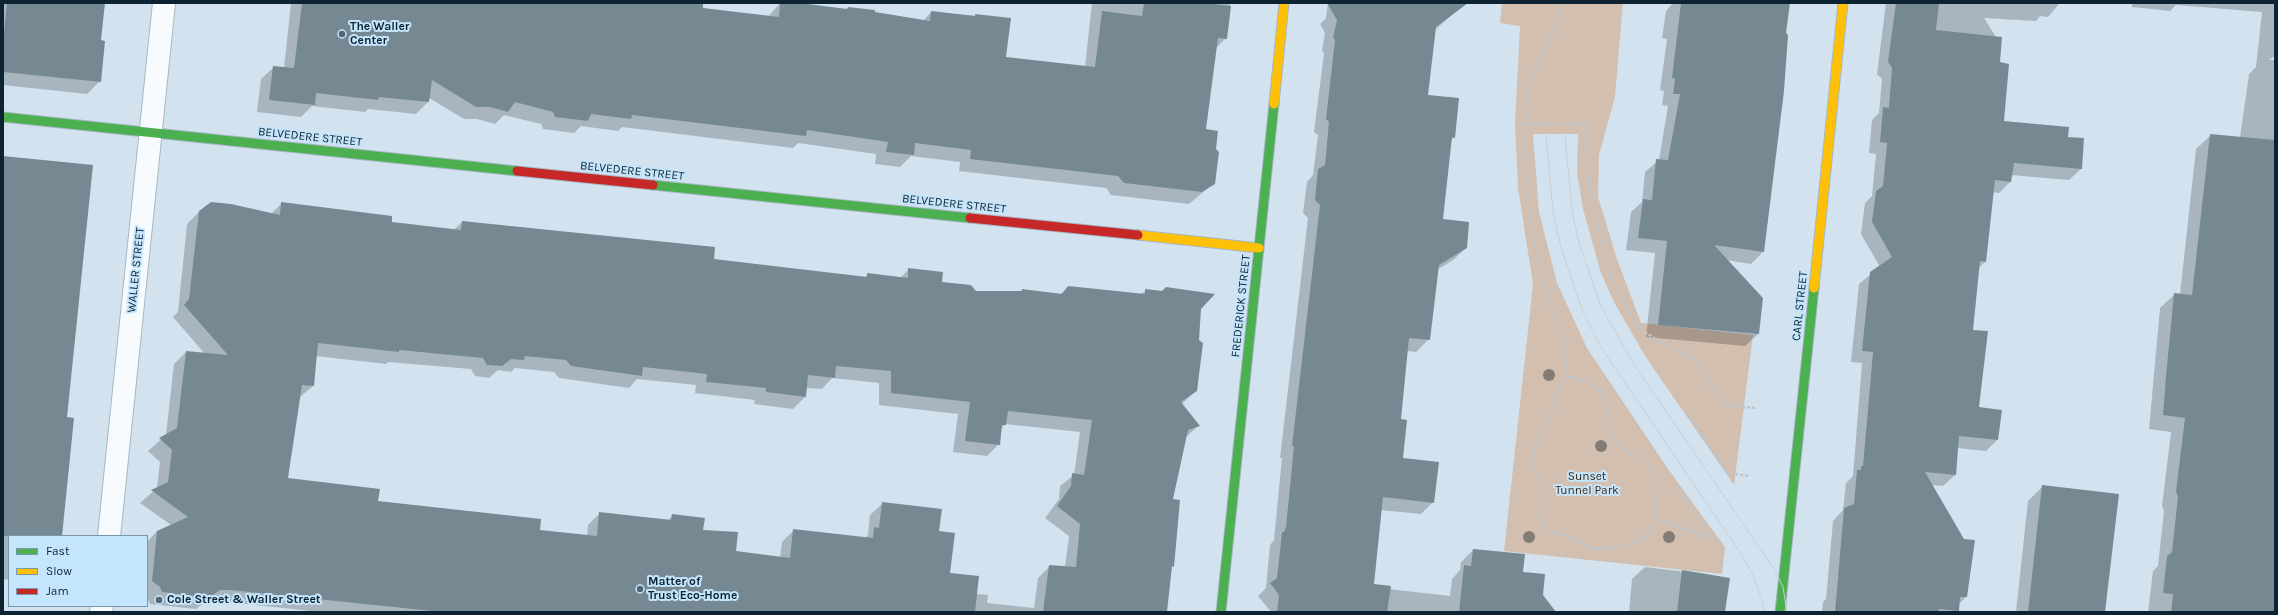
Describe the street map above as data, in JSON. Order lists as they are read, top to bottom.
{
  "streets": {
    "street": [
      "BELVEDERE STREET",
      "WALLER STREET",
      "FREDERICK STREET",
      "CARL STREET"
    ]
  },
  "crossings": [
    ["BELVEDERE STREET", "WALLER STREET"],
    ["BELVEDERE STREET", "FREDERICK STREET"]
  ],
  "parks": ["Sunset Tunnel Park"],
  "places": ["The Waller Center", "Matter of Trust Eco-Home", "Cole Street & Waller Street"],
  "legend": ["Fast", "Slow", "Jam"]
}
